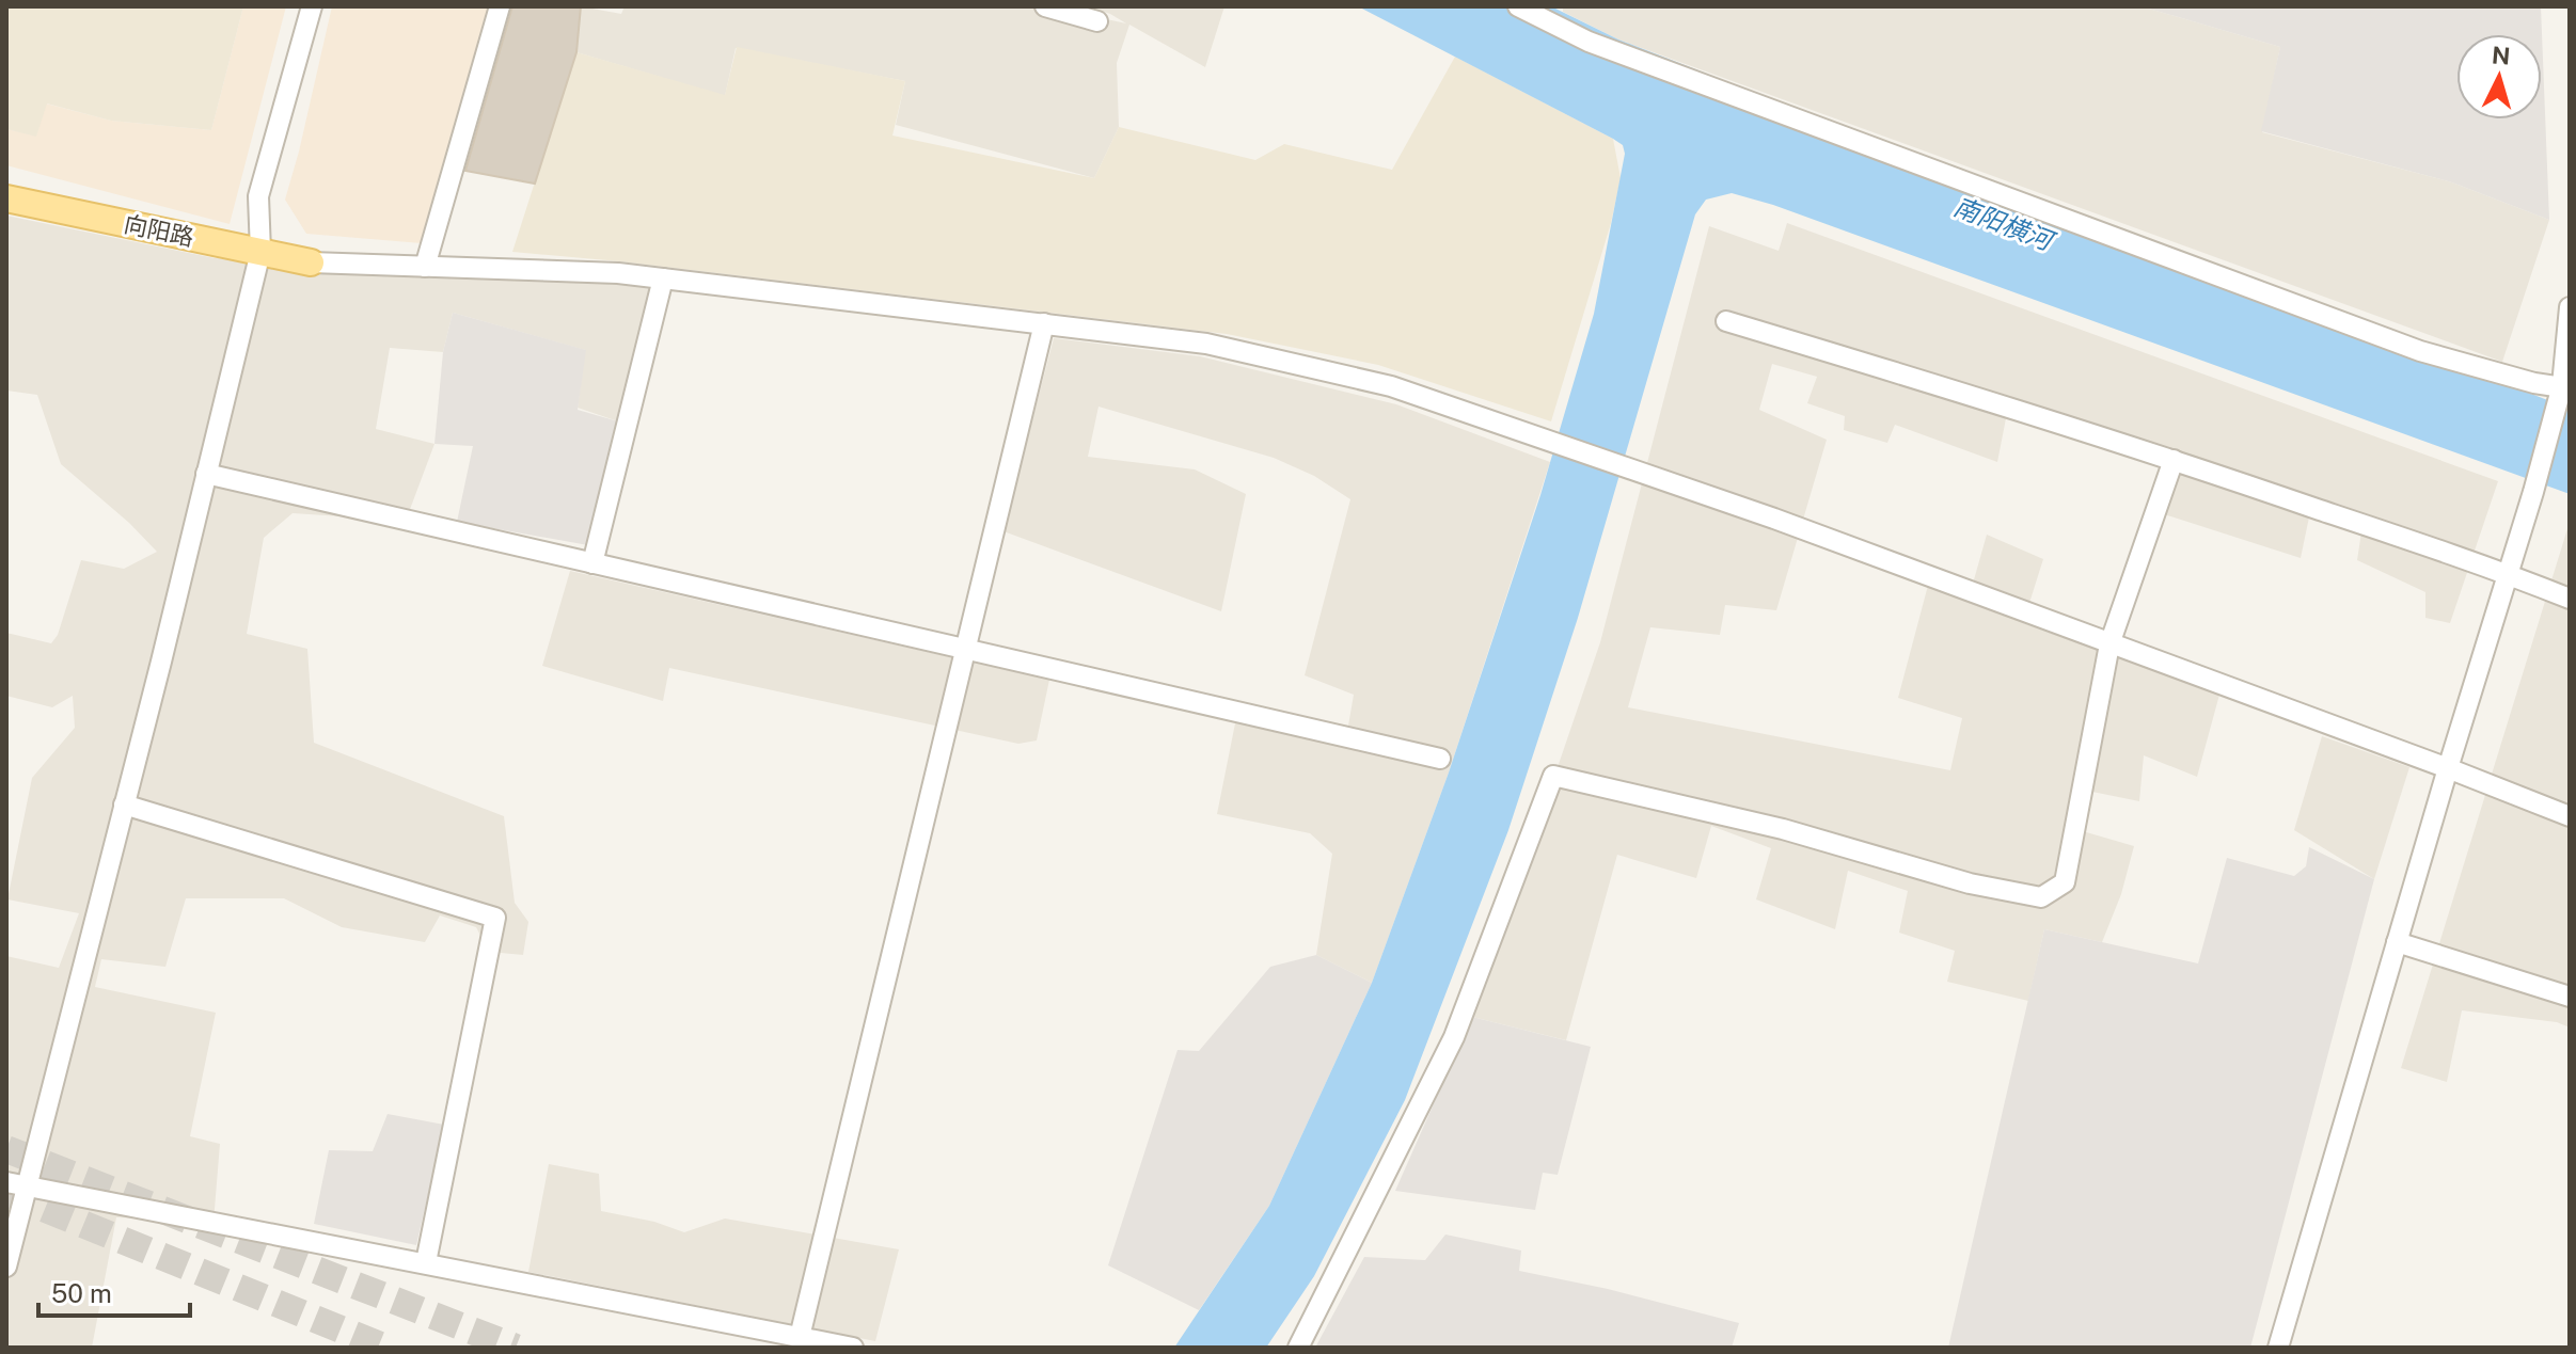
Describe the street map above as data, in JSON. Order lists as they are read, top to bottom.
{
  "streets": {
    "main road": ["向阳路"]
  },
  "water": ["南阳横河"],
  "scale_bar": "50 m",
  "north": "top"
}
